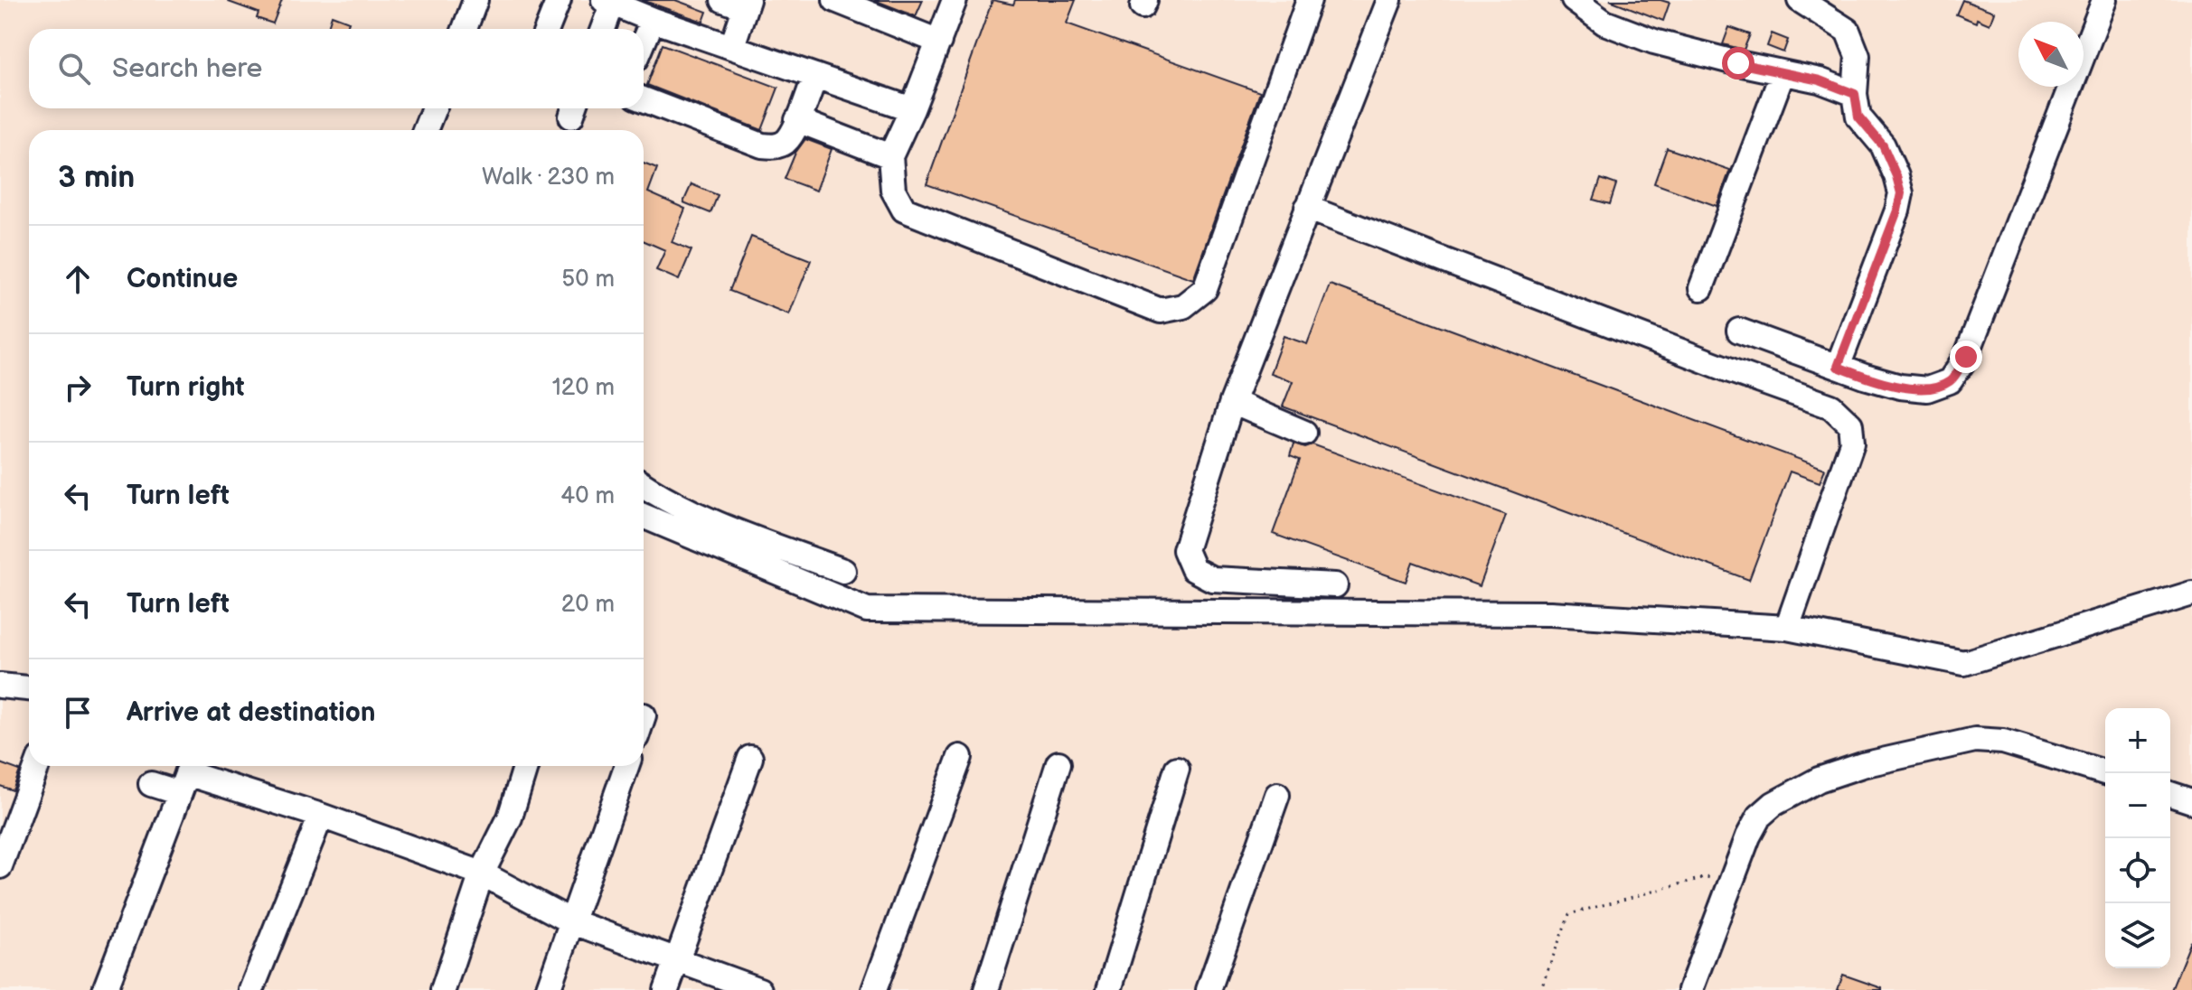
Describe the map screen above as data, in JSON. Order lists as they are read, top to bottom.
{
  "north": "top left",
  "page": {
    "search": "Search here",
    "heading": ["3 min", "Walk · 230 m"],
    "list": [
      ["Continue", "50 m"],
      ["Turn right", "120 m"],
      ["Turn left", "40 m"],
      ["Turn left", "20 m"],
      "Arrive at destination"
    ],
    "map_buttons": ["+", "−"]
  }
}
